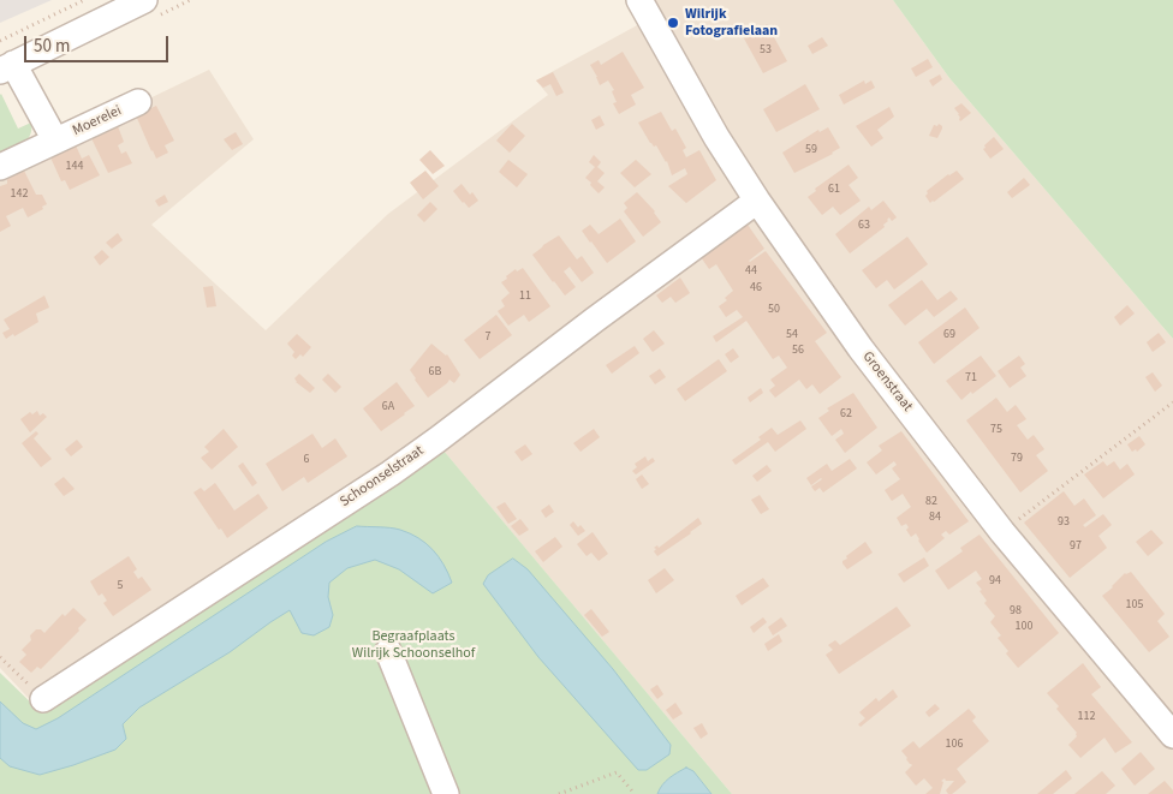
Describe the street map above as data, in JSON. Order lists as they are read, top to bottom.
{
  "streets": {
    "street": ["Moerelei", "Groenstraat", "Schoonselstraat"]
  },
  "crossings": [
    ["Groenstraat", "Schoonselstraat"]
  ],
  "parks": ["Begraafplaats Wilrijk Schoonselhof"],
  "places": ["Wilrijk Fotografielaan"],
  "house_numbers": [
    "53",
    "59",
    "144",
    "61",
    "142",
    "63",
    "44",
    "46",
    "11",
    "50",
    "54",
    "69",
    "7",
    "56",
    "6B",
    "71",
    "6A",
    "62",
    "75",
    "79",
    "6",
    "82",
    "84",
    "93",
    "97",
    "94",
    "5",
    "105",
    "98",
    "100",
    "112",
    "106"
  ],
  "scale_bar": "50 m"
}
